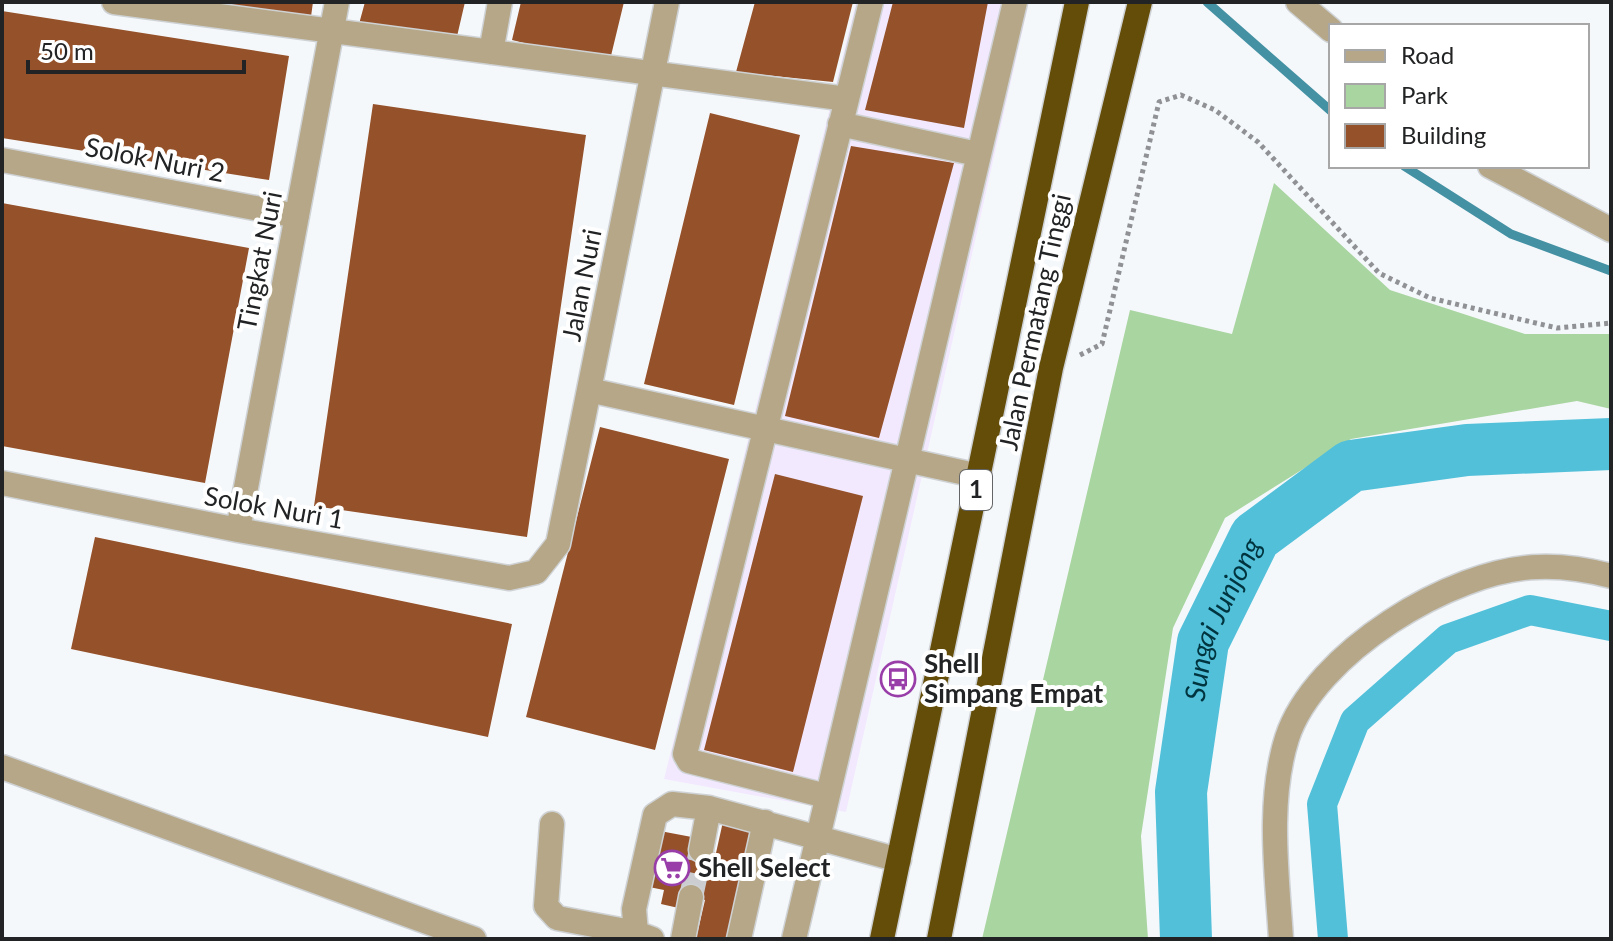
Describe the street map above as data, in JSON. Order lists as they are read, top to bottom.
{
  "streets": {
    "highway": ["Jalan Permatang Tinggi", "1"],
    "street": [
      "Solok Nuri 2",
      "Tingkat Nuri",
      "Jalan Nuri",
      "Solok Nuri 1"
    ]
  },
  "crossings": [
    ["Solok Nuri 2", "Tingkat Nuri"],
    ["Tingkat Nuri", "Solok Nuri 1"],
    ["Jalan Nuri", "Solok Nuri 1"]
  ],
  "water": ["Sungai Junjong"],
  "places": {
    "bus stop": ["Shell Simpang Empat"],
    "supermarket": ["Shell Select"]
  },
  "legend": ["Road", "Park", "Building"],
  "scale_bar": "50 m"
}
